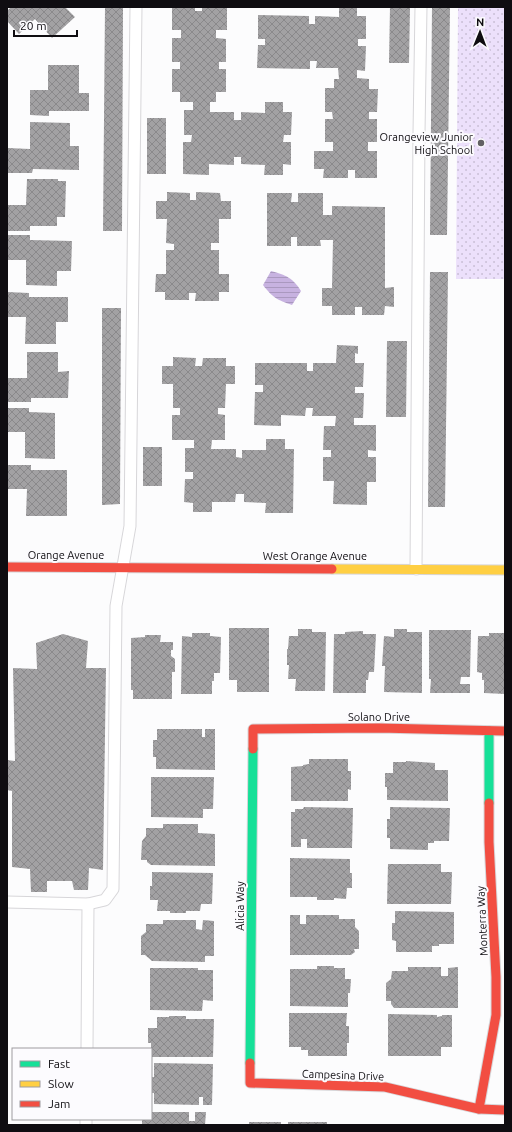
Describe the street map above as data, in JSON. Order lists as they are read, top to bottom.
{
  "streets": {
    "street": [
      "Orange Avenue",
      "West Orange Avenue",
      "Solano Drive",
      "Alicia Way",
      "Monterra Way",
      "Campesina Drive"
    ]
  },
  "crossings": [
    ["Orange Avenue", "West Orange Avenue"],
    ["Solano Drive", "Alicia Way"],
    ["Solano Drive", "Monterra Way"],
    ["Alicia Way", "Campesina Drive"],
    ["Monterra Way", "Campesina Drive"]
  ],
  "places": ["Orangeview Junior High School"],
  "legend": ["Fast", "Slow", "Jam"],
  "scale_bar": "20 m",
  "north": "top"
}
